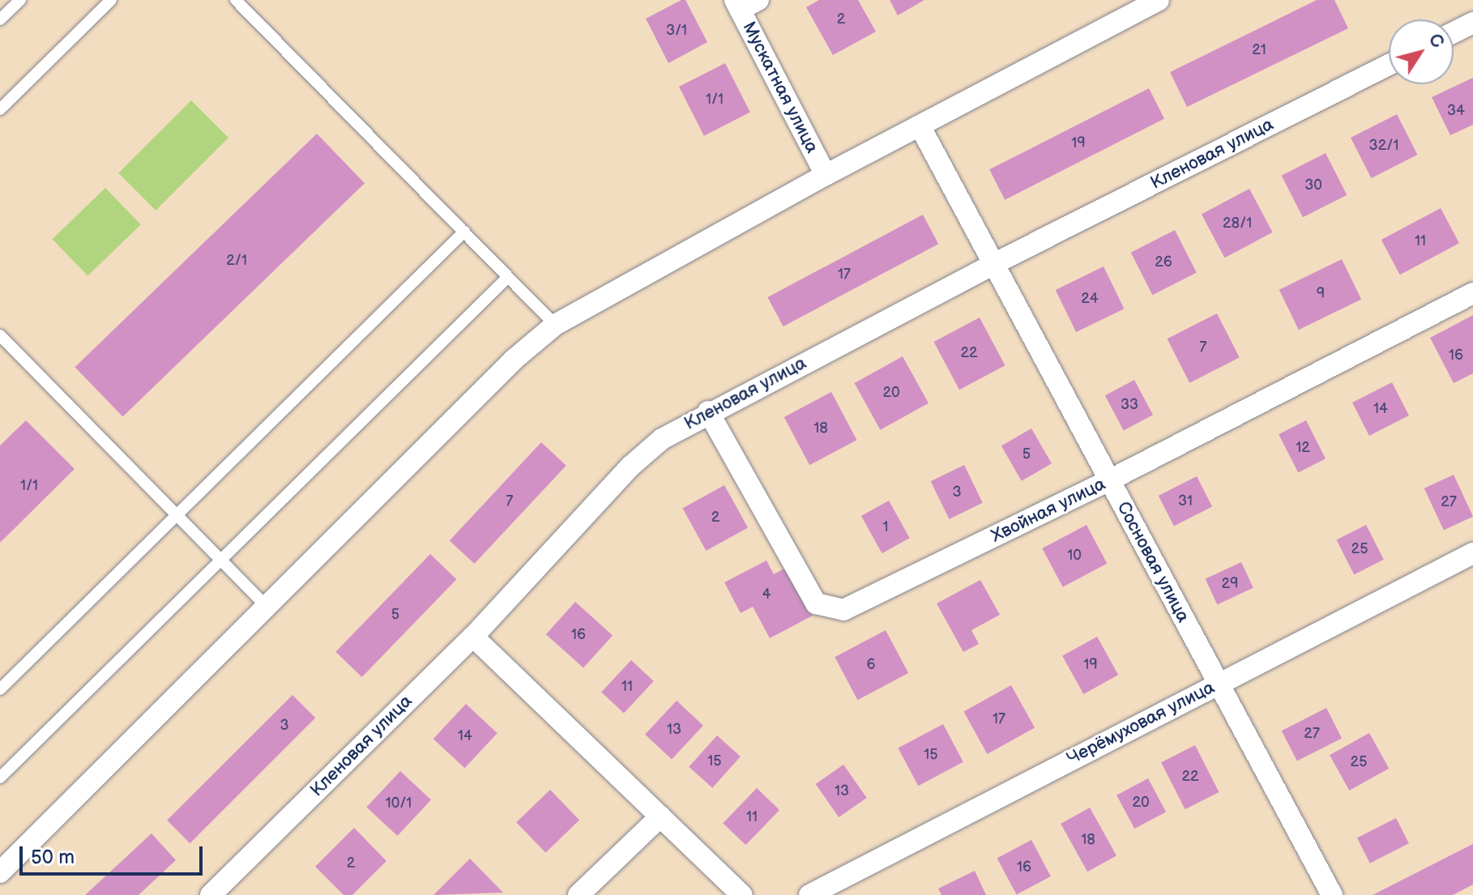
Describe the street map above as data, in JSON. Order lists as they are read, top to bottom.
{
  "streets": {
    "street": [
      "Мускатная улица",
      "Кленовая улица",
      "Хвойная улица",
      "Сосновая улица",
      "Черёмуховая улица"
    ]
  },
  "crossings": [
    ["Кленовая улица", "Хвойная улица"],
    ["Кленовая улица", "Сосновая улица"],
    ["Хвойная улица", "Сосновая улица"],
    ["Сосновая улица", "Черёмуховая улица"]
  ],
  "house_numbers": [
    "2",
    "3/1",
    "21",
    "1/1",
    "34",
    "19",
    "32/1",
    "30",
    "28/1",
    "11",
    "2/1",
    "26",
    "17",
    "9",
    "24",
    "7",
    "22",
    "16",
    "20",
    "33",
    "14",
    "18",
    "12",
    "5",
    "1/1",
    "3",
    "7",
    "31",
    "27",
    "2",
    "1",
    "25",
    "10",
    "29",
    "4",
    "5",
    "16",
    "6",
    "19",
    "11",
    "17",
    "3",
    "13",
    "27",
    "14",
    "15",
    "15",
    "25",
    "22",
    "13",
    "20",
    "10/1",
    "11",
    "18",
    "2",
    "16"
  ],
  "scale_bar": "50 m",
  "north": "top right"
}
